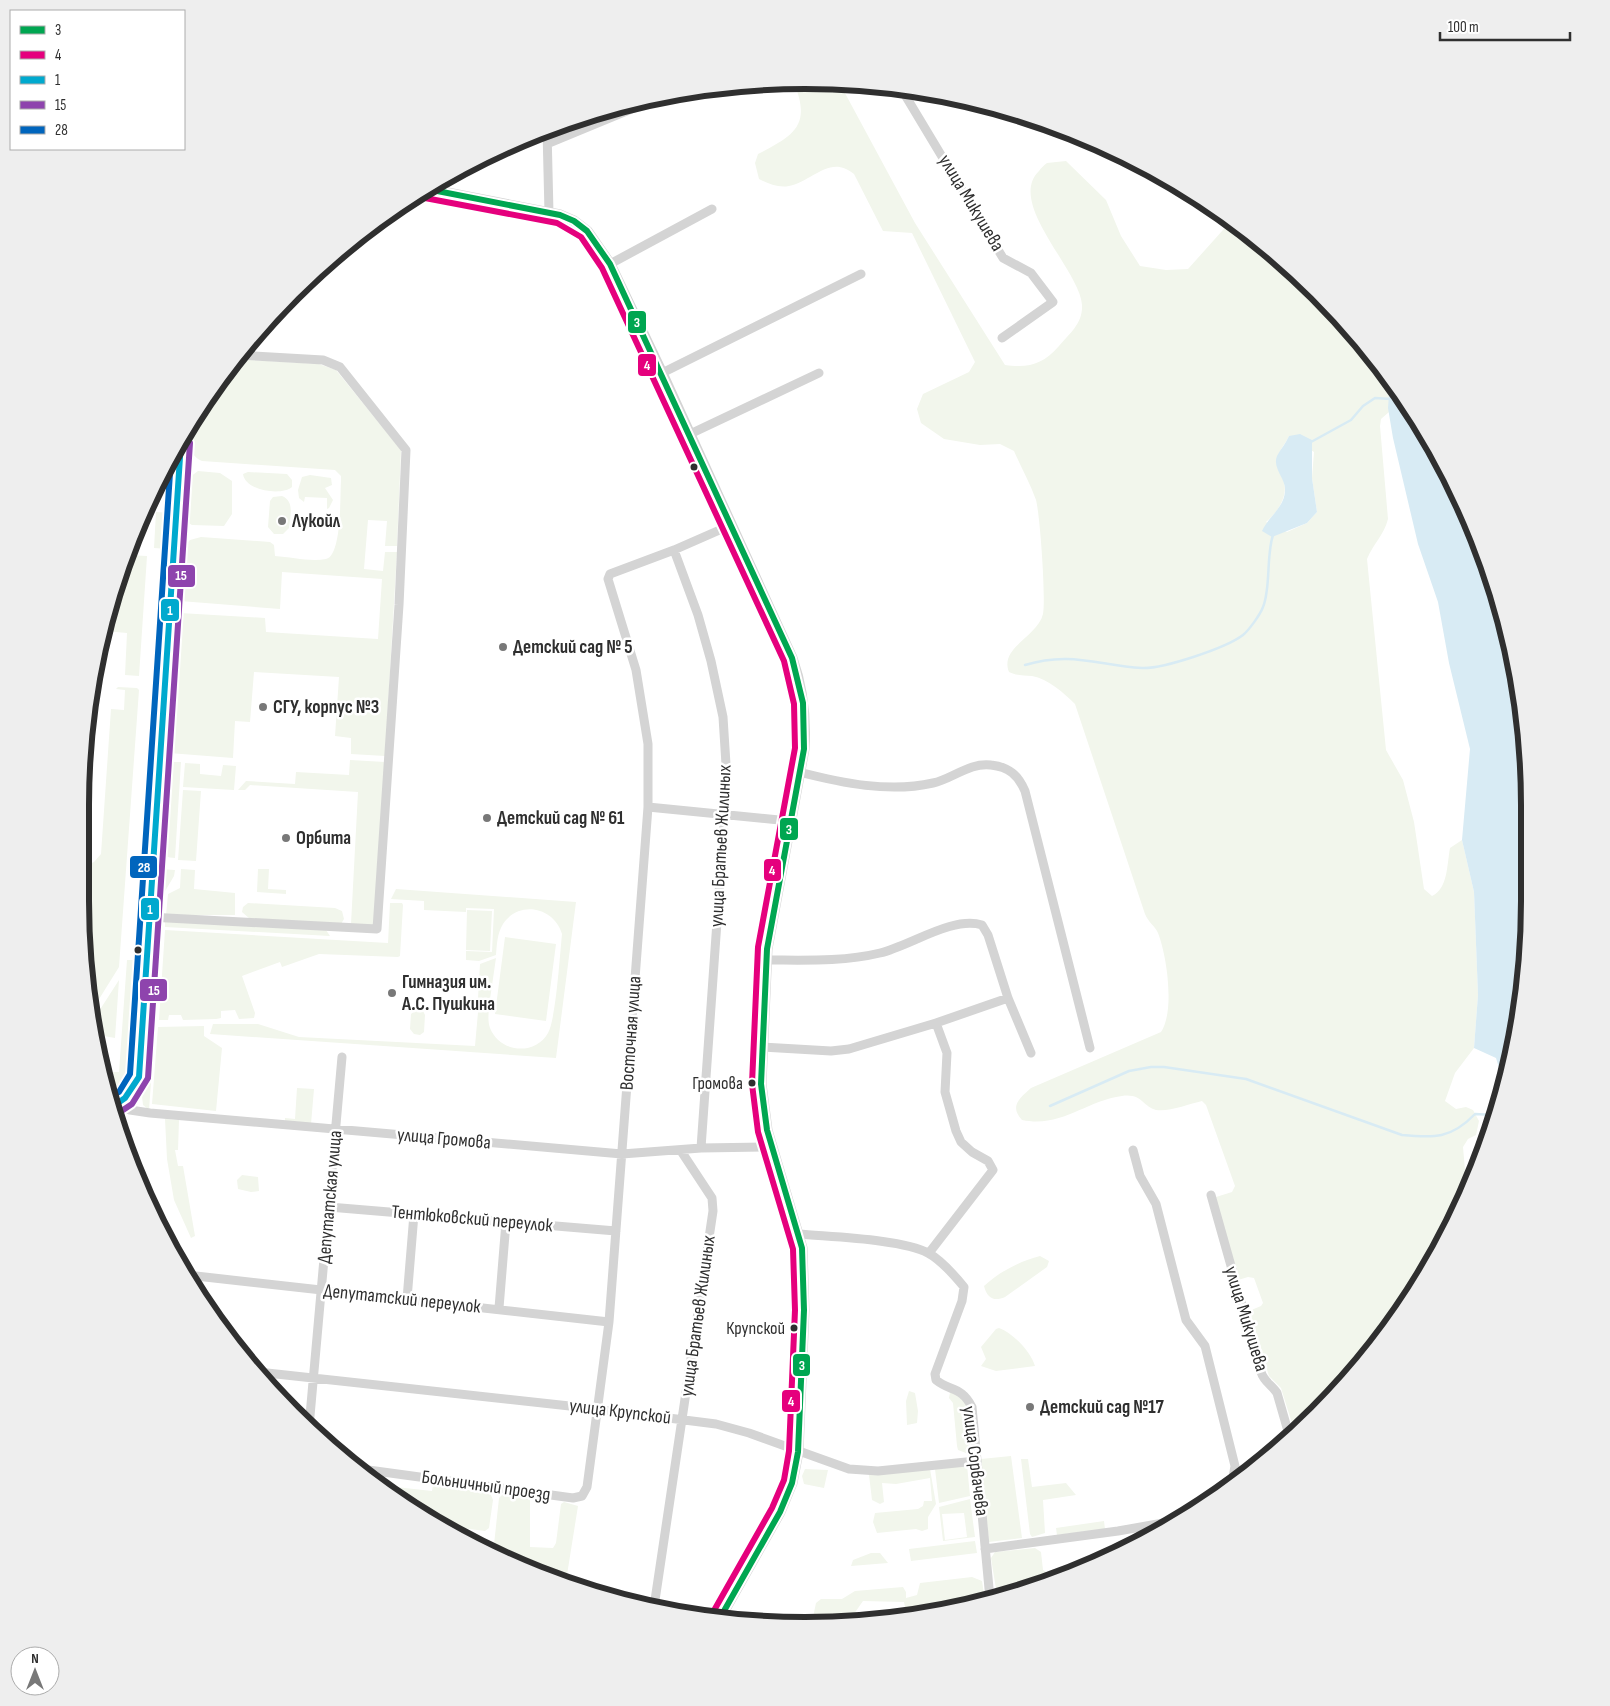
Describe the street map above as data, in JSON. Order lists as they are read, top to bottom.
{
  "streets": {
    "street": [
      "улица Микушева",
      "улица Братьев Жилиных",
      "Восточная улица",
      "улица Громова",
      "Депутатская улица",
      "Тентюковский переулок",
      "Депутатский переулок",
      "улица Крупской",
      "улица Сорвачева",
      "Больничный проезд"
    ]
  },
  "crossings": [
    ["улица Братьев Жилиных", "Восточная улица"],
    ["улица Братьев Жилиных", "улица Громова"],
    ["улица Братьев Жилиных", "улица Крупской"],
    ["Восточная улица", "улица Громова"],
    ["Восточная улица", "Тентюковский переулок"],
    ["Восточная улица", "Депутатский переулок"],
    ["Восточная улица", "улица Крупской"],
    ["Восточная улица", "Больничный проезд"],
    ["улица Громова", "Депутатская улица"],
    ["Депутатская улица", "Тентюковский переулок"],
    ["Депутатская улица", "Депутатский переулок"],
    ["Депутатская улица", "улица Крупской"],
    ["улица Крупской", "улица Сорвачева"]
  ],
  "places": [
    "Лукойл",
    "Детский сад № 5",
    "СГУ, корпус №3",
    "Детский сад № 61",
    "Орбита",
    "Гимназия им. А.С. Пушкина",
    "Громова",
    "Крупской",
    "Детский сад №17"
  ],
  "lines": [
    "transit line 3",
    "transit line 4",
    "transit line 15",
    "transit line 1",
    "transit line 28"
  ],
  "legend": [
    "3",
    "4",
    "1",
    "15",
    "28"
  ],
  "scale_bar": "100 m",
  "north": "top"
}
